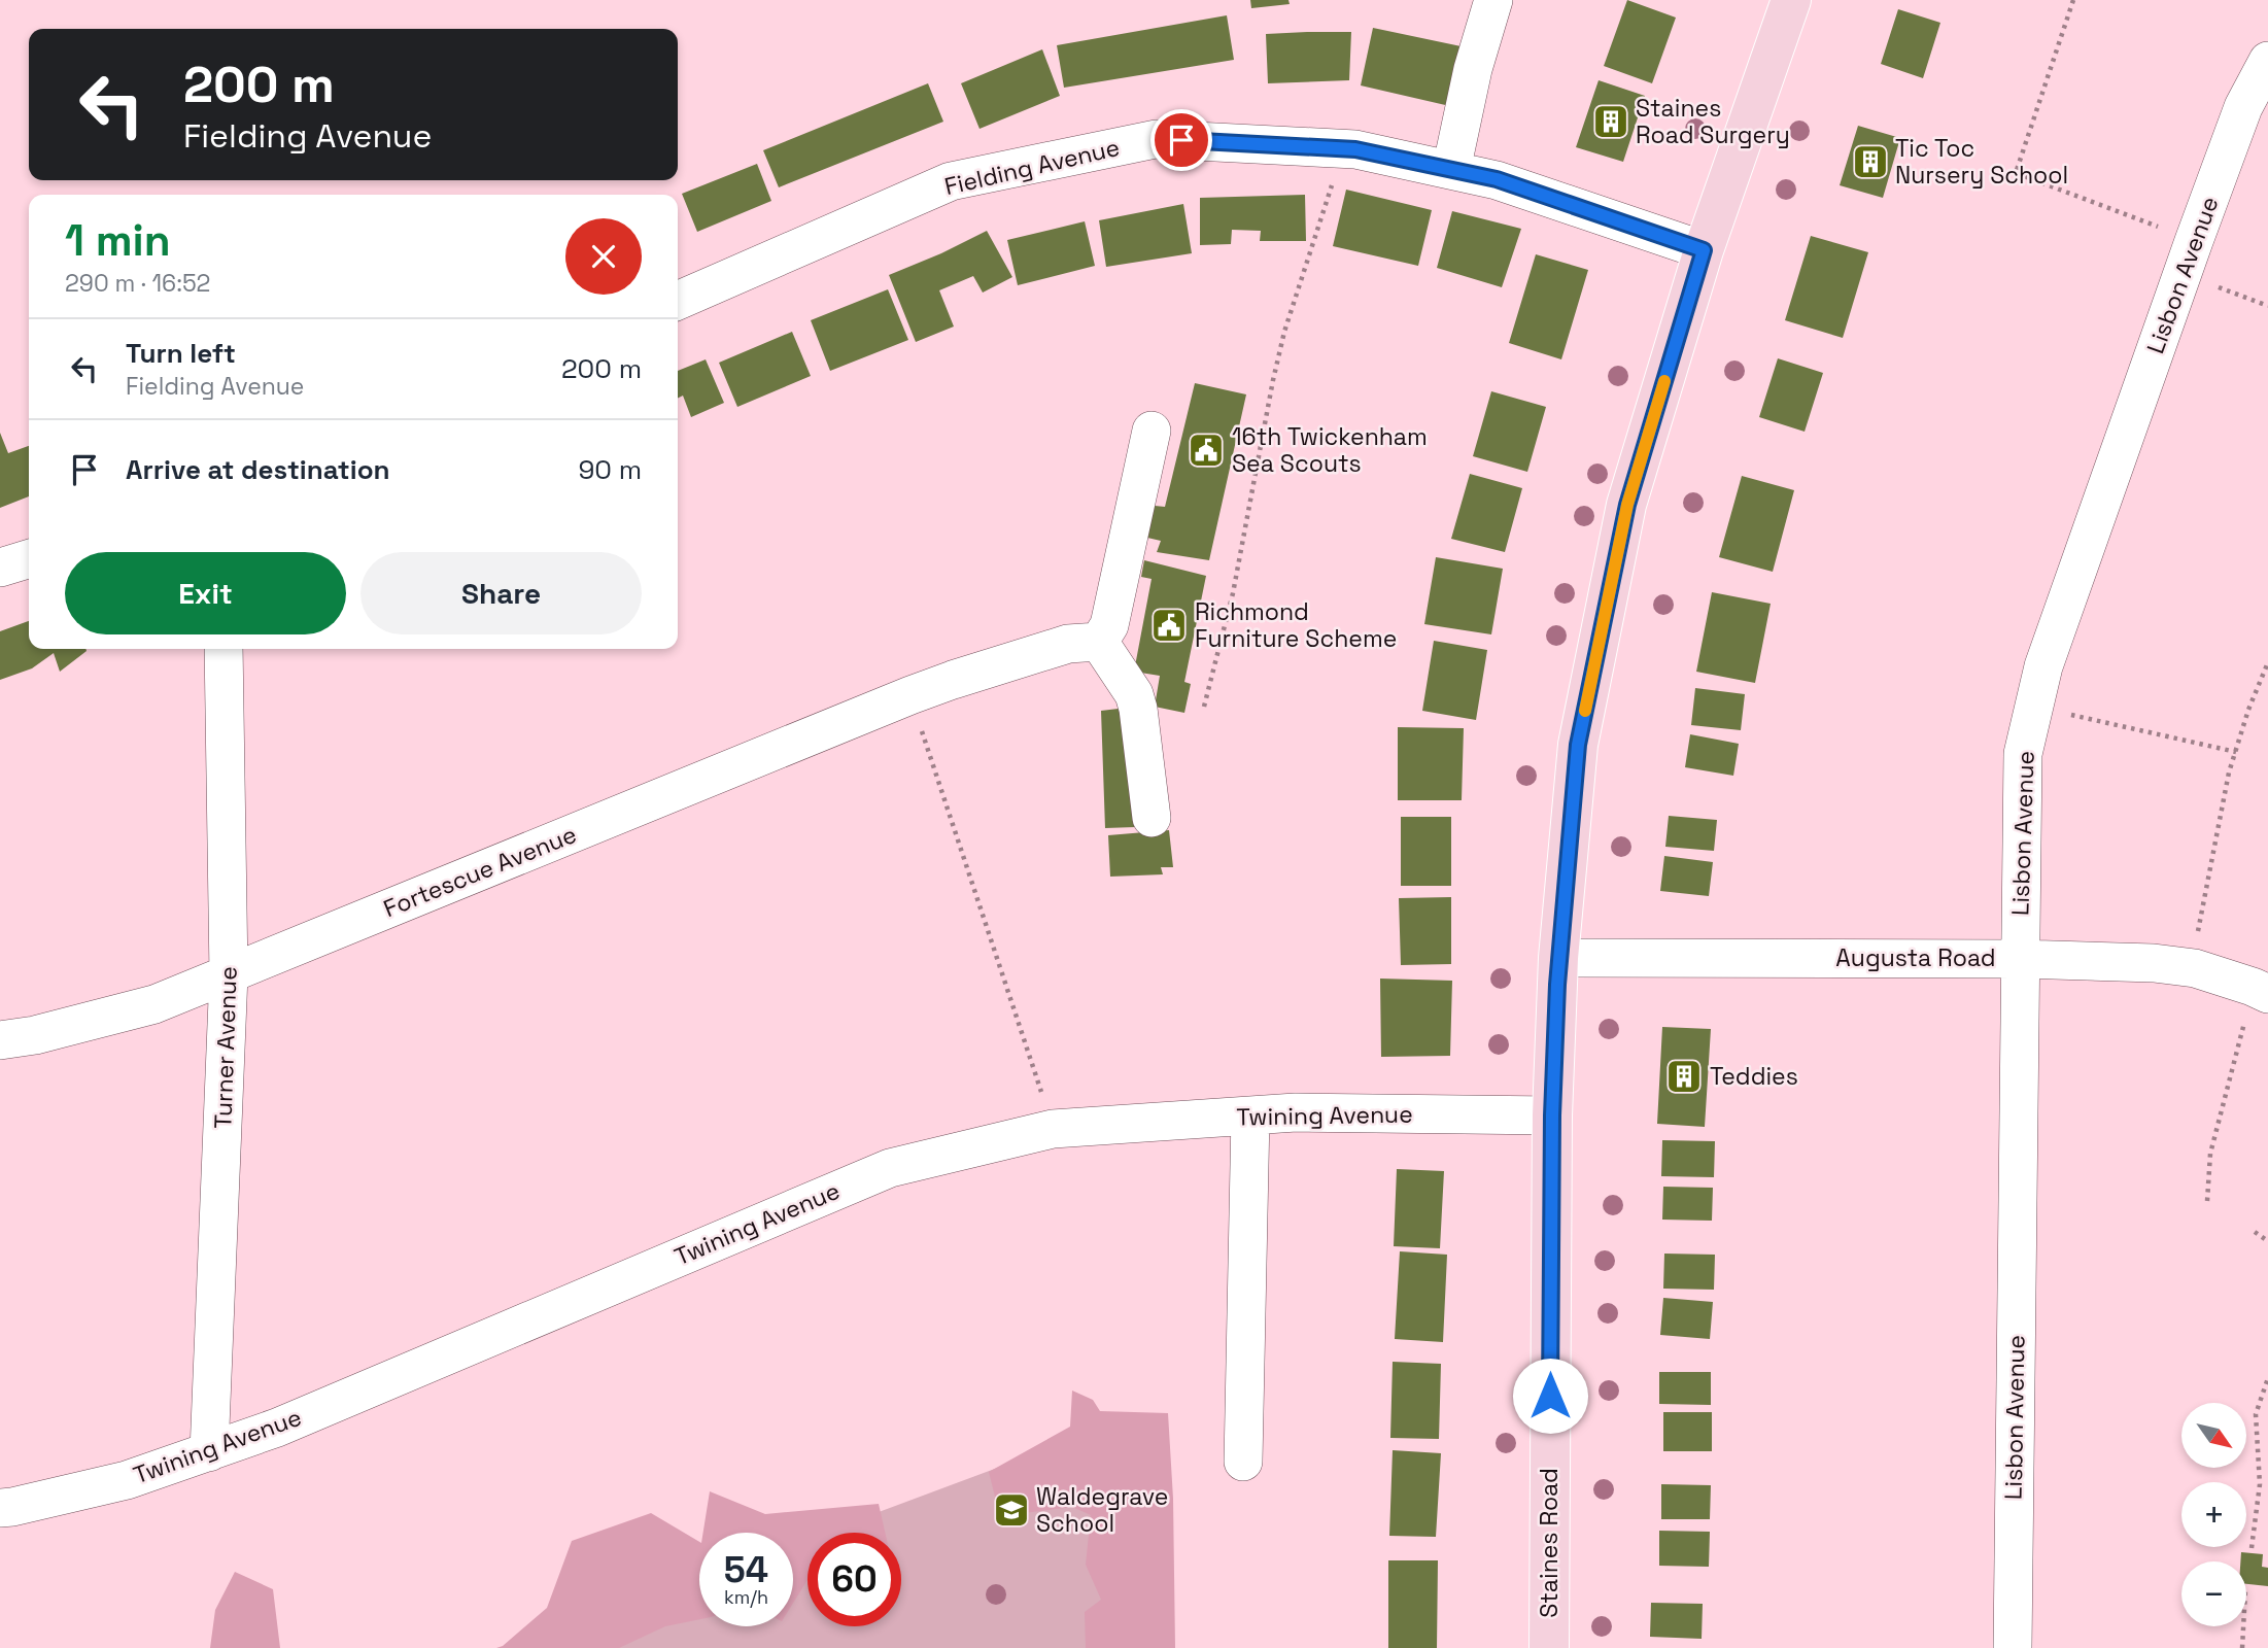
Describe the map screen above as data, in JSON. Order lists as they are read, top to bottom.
{
  "streets": {
    "main road": ["Staines Road"],
    "street": [
      "Fielding Avenue",
      "Lisbon Avenue",
      "Fortescue Avenue",
      "Augusta Road",
      "Turner Avenue",
      "Twining Avenue"
    ]
  },
  "crossings": [
    ["Fielding Avenue", "Staines Road"],
    ["Lisbon Avenue", "Augusta Road"],
    ["Fortescue Avenue", "Turner Avenue"],
    ["Augusta Road", "Staines Road"],
    ["Turner Avenue", "Twining Avenue"],
    ["Twining Avenue", "Staines Road"]
  ],
  "places": {
    "building": ["Staines Road Surgery", "Tic Toc Nursery School", "Teddies"],
    "public building": ["16th Twickenham Sea Scouts", "Richmond Furniture Scheme"],
    "school or university": ["Waldegrave School"]
  },
  "north": "bottom right",
  "page": {
    "turn": ["200 m", "Fielding Avenue"],
    "heading": ["1 min", "290 m · 16:52"],
    "list": [
      {
        "name": "Turn left",
        "note": "Fielding Avenue",
        "value": "200 m"
      },
      {
        "name": "Arrive at destination",
        "value": "90 m"
      }
    ],
    "buttons": ["Exit", "Share"],
    "map_buttons": ["+", "−"],
    "speed": "54 km/h",
    "limit": "60"
  }
}
